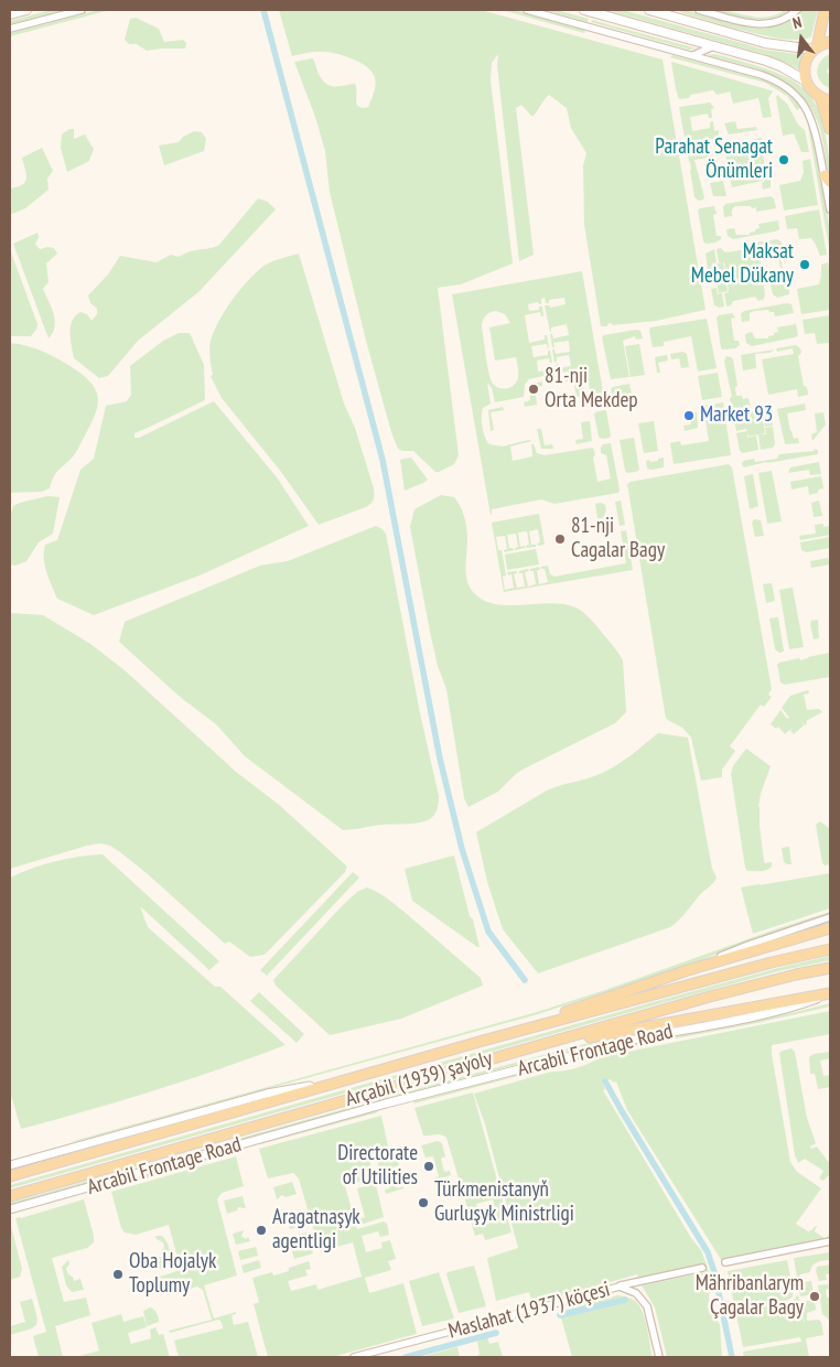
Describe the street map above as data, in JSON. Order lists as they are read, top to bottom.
{
  "streets": {
    "main road": ["Arçabil (1939) şaýoly"],
    "street": ["Arcabil Frontage Road", "Maslahat (1937) köçesi"]
  },
  "crossings": [
    ["Arcabil Frontage Road", "Arçabil (1939) şaýoly"]
  ],
  "places": [
    "Parahat Senagat Önümleri",
    "Maksat Mebel Dükany",
    "81-nji Orta Mekdep",
    "Market 93",
    "81-nji Cagalar Bagy",
    "Directorate of Utilities",
    "Türkmenistanyň Gurluşyk Ministrligi",
    "Aragatnaşyk agentligi",
    "Oba Hojalyk Toplumy",
    "Mähribanlarym Çagalar Bagy"
  ],
  "north": "top"
}
